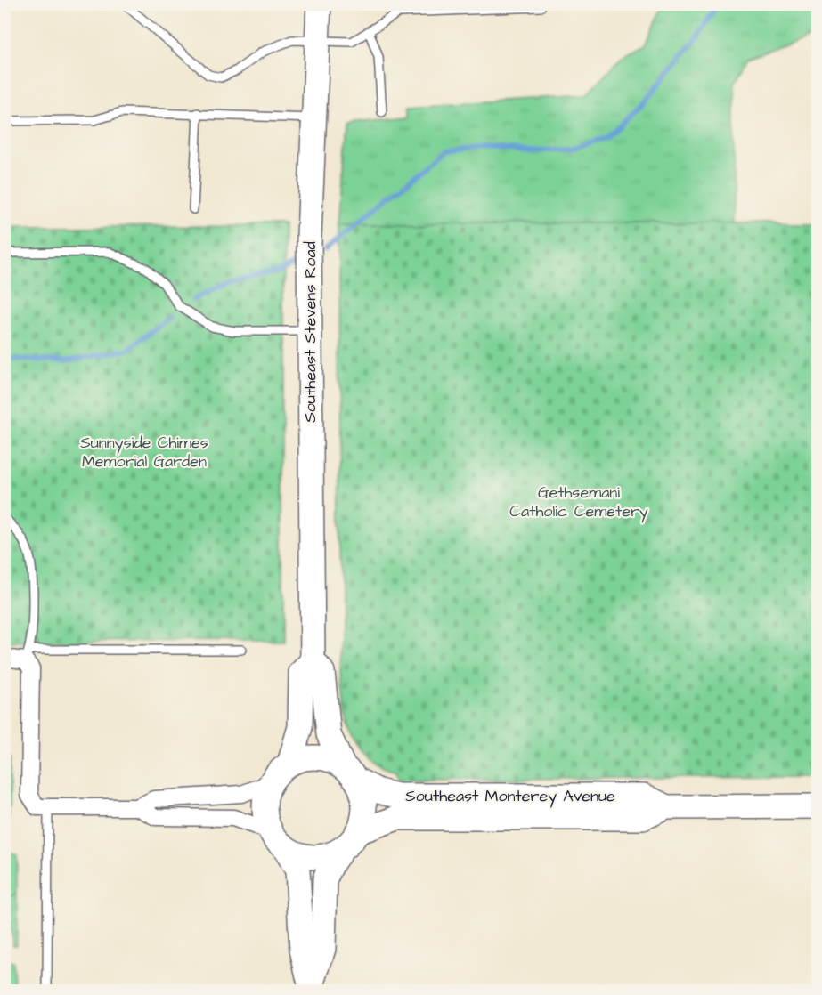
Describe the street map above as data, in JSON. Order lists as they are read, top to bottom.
{
  "streets": {
    "street": ["Southeast Stevens Road", "Southeast Monterey Avenue"]
  },
  "crossings": [
    ["Southeast Stevens Road", "Southeast Monterey Avenue"]
  ],
  "parks": ["Sunnyside Chimes Memorial Garden", "Gethsemani Catholic Cemetery"]
}
